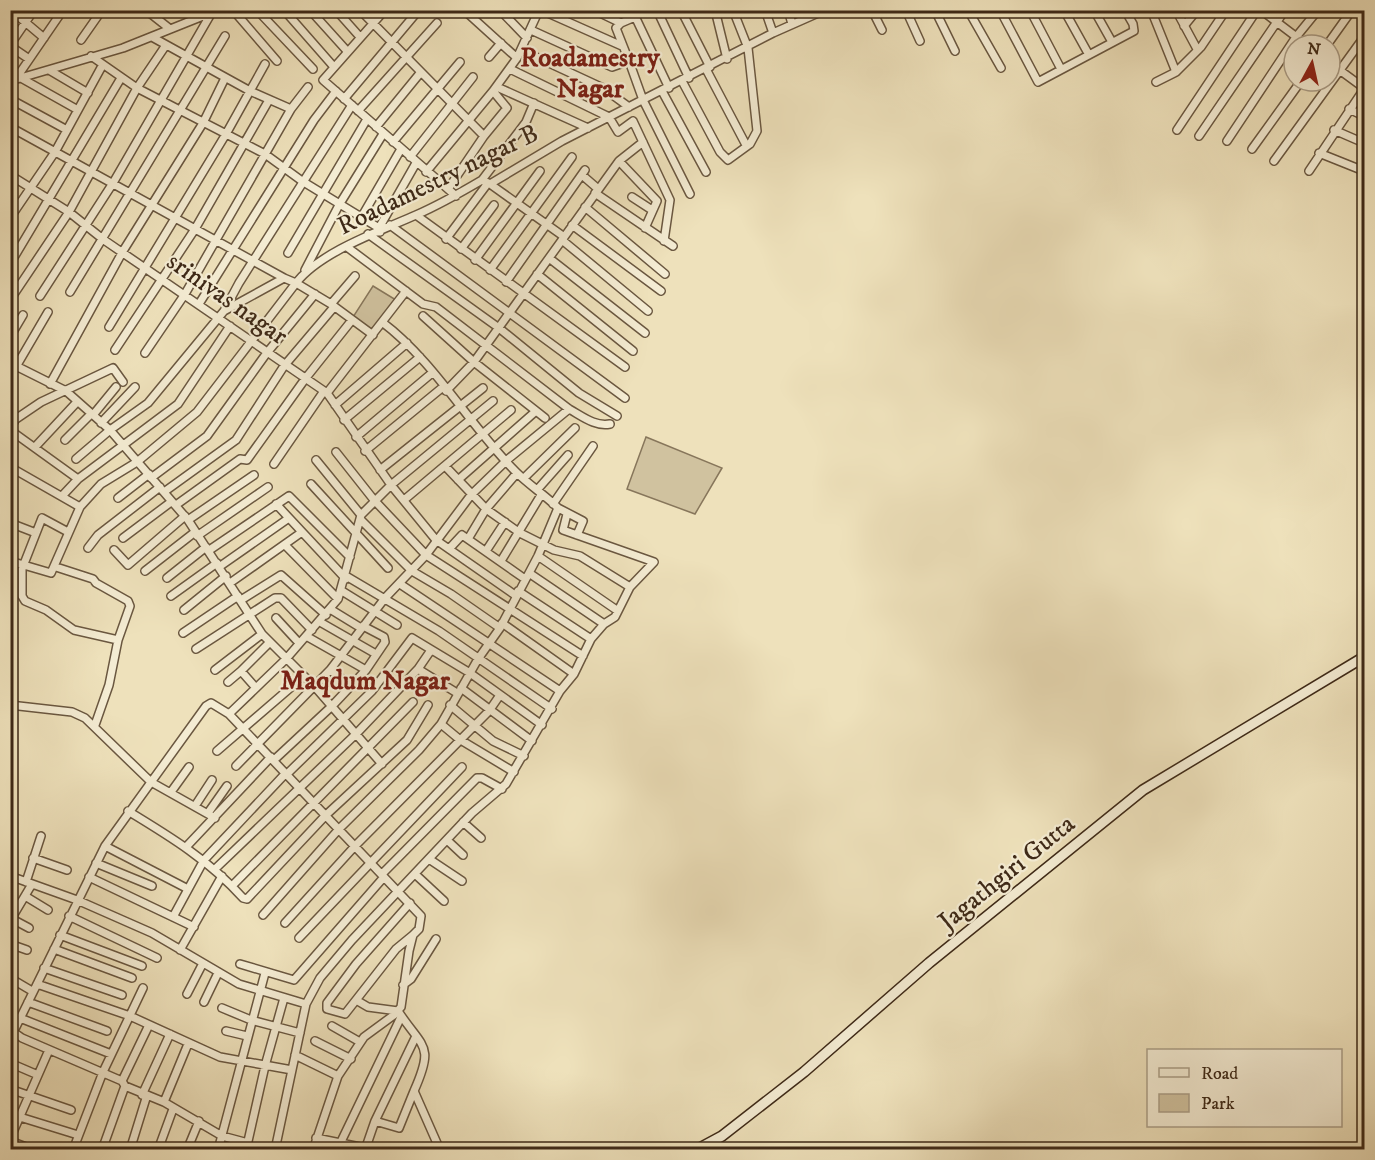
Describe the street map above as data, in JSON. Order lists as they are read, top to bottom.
{
  "streets": {
    "street": ["Roadamestry nagar B", "srinivas nagar", "Jagathgiri Gutta"]
  },
  "crossings": [
    ["Roadamestry nagar B", "srinivas nagar"]
  ],
  "districts": ["Roadamestry Nagar", "Maqdum Nagar"],
  "legend": ["Road", "Park"],
  "north": "top"
}
